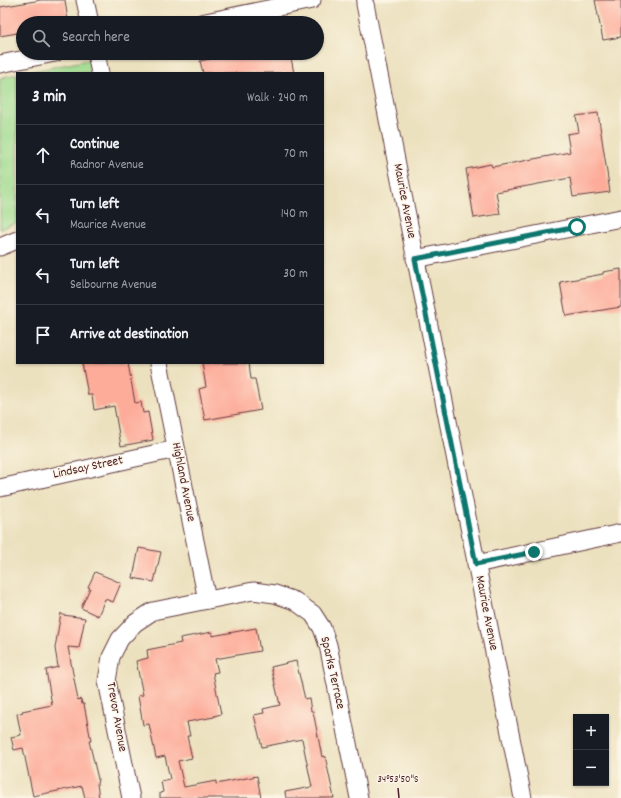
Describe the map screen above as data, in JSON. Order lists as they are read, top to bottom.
{
  "streets": {
    "street": [
      "Maurice Avenue",
      "Lindsay Street",
      "Highland Avenue",
      "Sparks Terrace",
      "Trevor Avenue"
    ]
  },
  "crossings": [
    ["Lindsay Street", "Highland Avenue"],
    ["Highland Avenue", "Sparks Terrace"],
    ["Highland Avenue", "Trevor Avenue"],
    ["Sparks Terrace", "Trevor Avenue"]
  ],
  "page": {
    "search": "Search here",
    "heading": ["3 min", "Walk · 240 m"],
    "list": [
      ["Continue", "Radnor Avenue", "70 m"],
      ["Turn left", "Maurice Avenue", "140 m"],
      ["Turn left", "Selbourne Avenue", "30 m"],
      "Arrive at destination"
    ],
    "map_buttons": ["+", "−"]
  },
  "coordinates": ["34°53'50\"S"]
}
